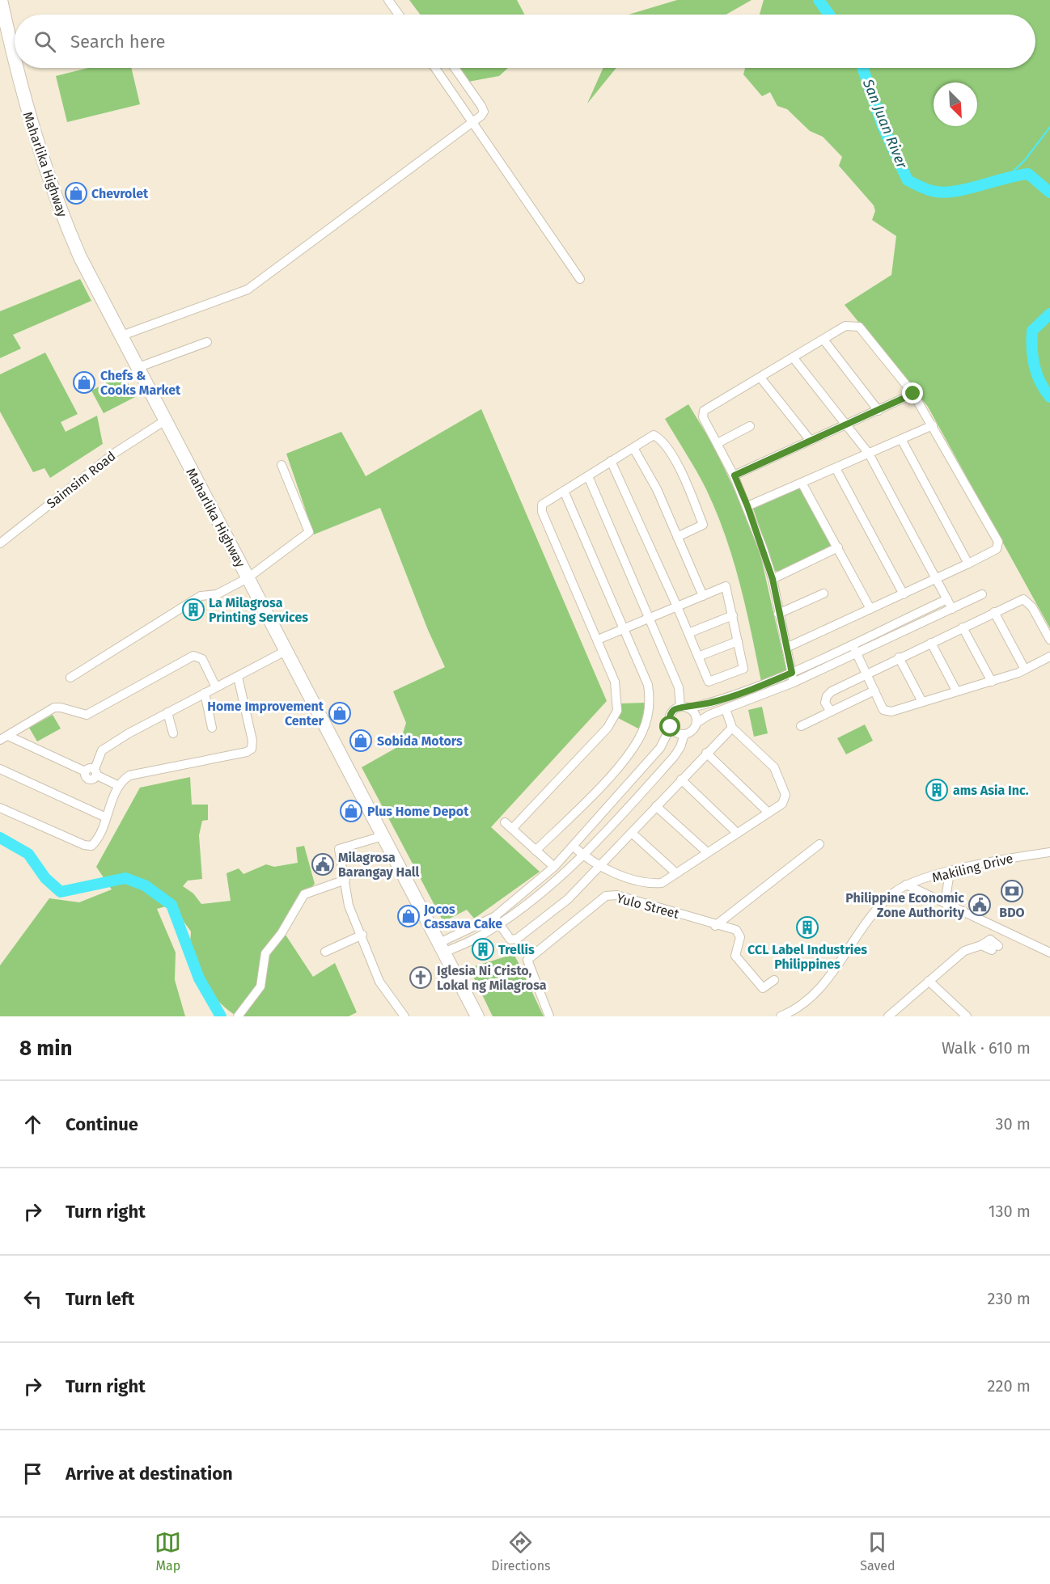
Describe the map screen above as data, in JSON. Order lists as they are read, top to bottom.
{
  "streets": {
    "highway": ["Maharlika Highway"],
    "street": ["Saimsim Road", "Makiling Drive", "Yulo Street"]
  },
  "crossings": [
    ["Maharlika Highway", "Saimsim Road"]
  ],
  "water": ["San Juan River"],
  "places": {
    "shop": [
      "Chevrolet",
      "Chefs & Cooks Market",
      "Home Improvement Center",
      "Sobida Motors",
      "Plus Home Depot",
      "Jocos Cassava Cake"
    ],
    "building": [
      "La Milagrosa Printing Services",
      "ams Asia Inc.",
      "CCL Label Industries Philippines",
      "Trellis"
    ],
    "public building": ["Milagrosa Barangay Hall", "Philippine Economic Zone Authority"],
    "bank": ["BDO"],
    "church": ["Iglesia Ni Cristo, Lokal ng Milagrosa"]
  },
  "north": "bottom right",
  "page": {
    "search": "Search here",
    "heading": ["8 min", "Walk · 610 m"],
    "list": [
      ["Continue", "30 m"],
      ["Turn right", "130 m"],
      ["Turn left", "230 m"],
      ["Turn right", "220 m"],
      "Arrive at destination"
    ],
    "nav": ["Map", "Directions", "Saved"]
  }
}
